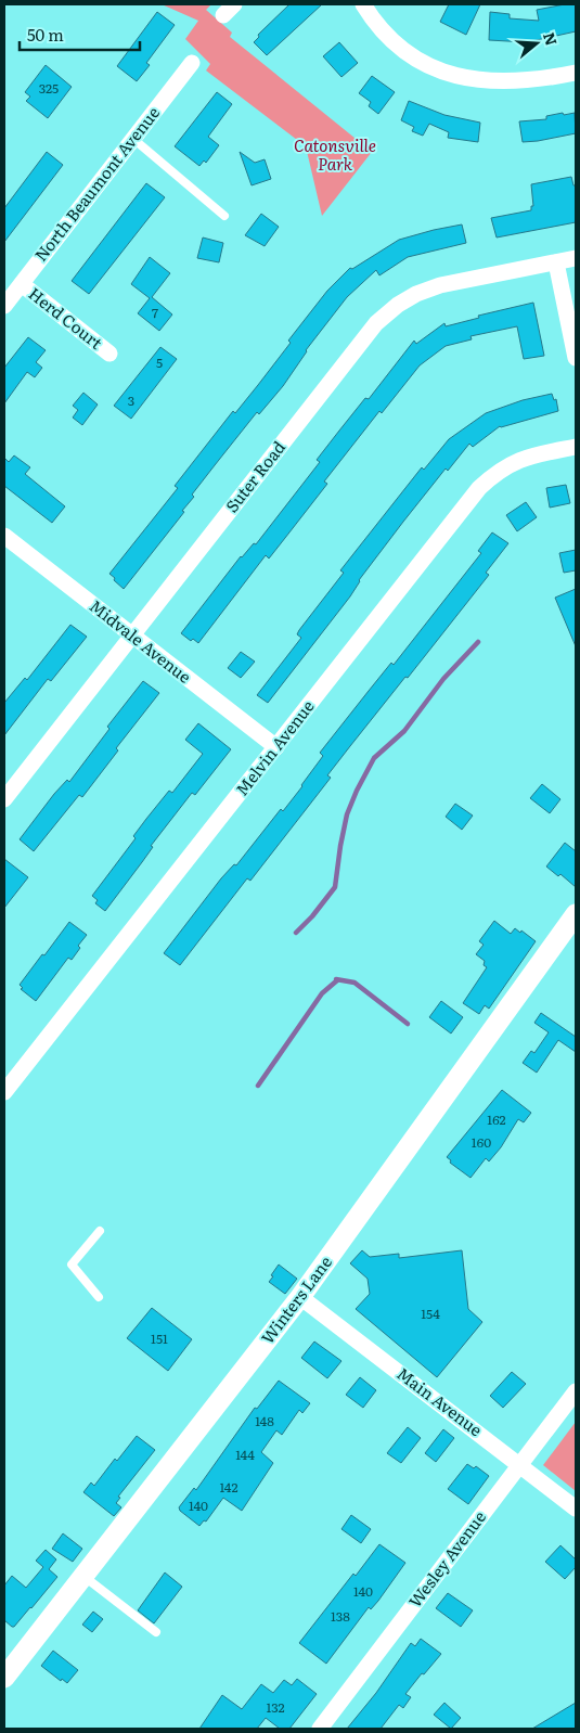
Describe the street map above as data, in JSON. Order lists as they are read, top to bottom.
{
  "streets": {
    "street": [
      "North Beaumont Avenue",
      "Herd Court",
      "Suter Road",
      "Midvale Avenue",
      "Melvin Avenue",
      "Winters Lane",
      "Main Avenue",
      "Wesley Avenue"
    ]
  },
  "crossings": [
    ["North Beaumont Avenue", "Herd Court"],
    ["Suter Road", "Midvale Avenue"],
    ["Midvale Avenue", "Melvin Avenue"],
    ["Winters Lane", "Main Avenue"],
    ["Main Avenue", "Wesley Avenue"]
  ],
  "parks": ["Catonsville Park"],
  "house_numbers": [
    "325",
    "7",
    "5",
    "3",
    "162",
    "160",
    "154",
    "151",
    "148",
    "144",
    "142",
    "140",
    "140",
    "138",
    "132"
  ],
  "scale_bar": "50 m",
  "north": "right"
}
